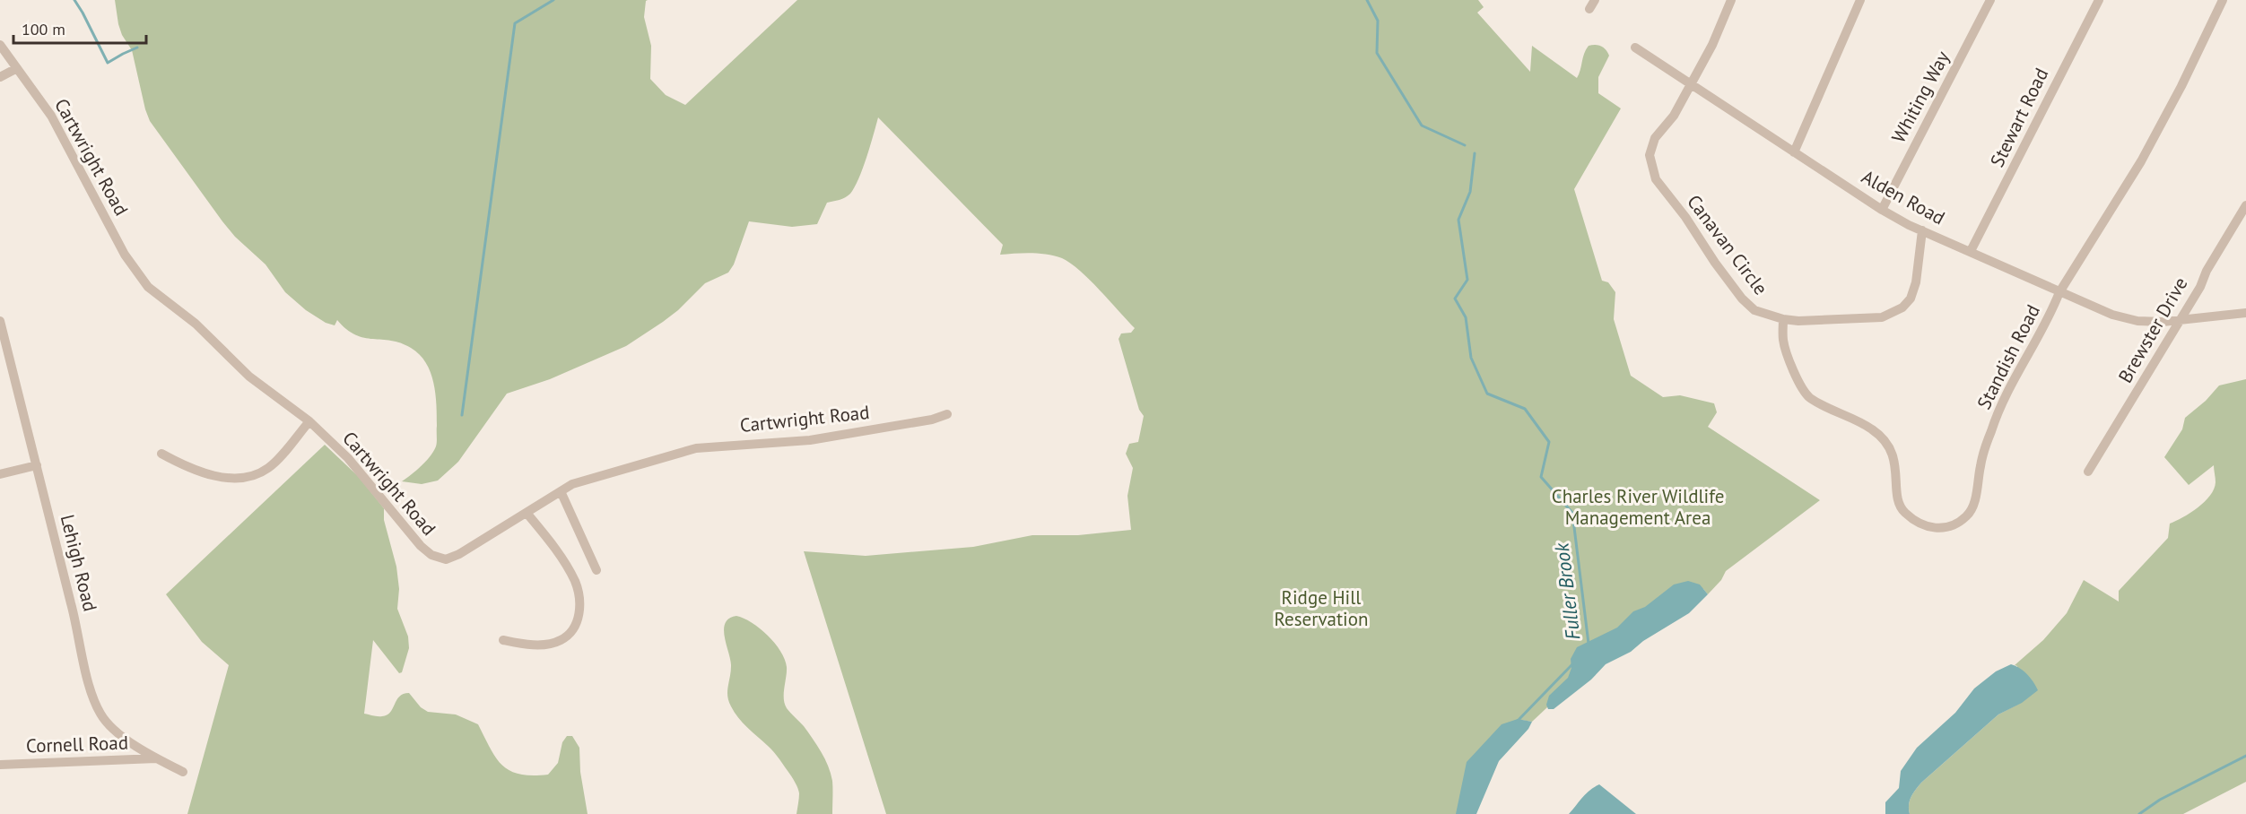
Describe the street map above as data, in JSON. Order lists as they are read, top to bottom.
{
  "streets": {
    "street": [
      "Whiting Way",
      "Stewart Road",
      "Cartwright Road",
      "Alden Road",
      "Canavan Circle",
      "Brewster Drive",
      "Standish Road",
      "Lehigh Road",
      "Cornell Road"
    ]
  },
  "crossings": [
    ["Whiting Way", "Alden Road"],
    ["Stewart Road", "Alden Road"],
    ["Alden Road", "Canavan Circle"],
    ["Alden Road", "Brewster Drive"],
    ["Alden Road", "Standish Road"],
    ["Canavan Circle", "Standish Road"],
    ["Lehigh Road", "Cornell Road"]
  ],
  "water": ["Fuller Brook"],
  "parks": ["Charles River Wildlife Management Area", "Ridge Hill Reservation"],
  "scale_bar": "100 m"
}
